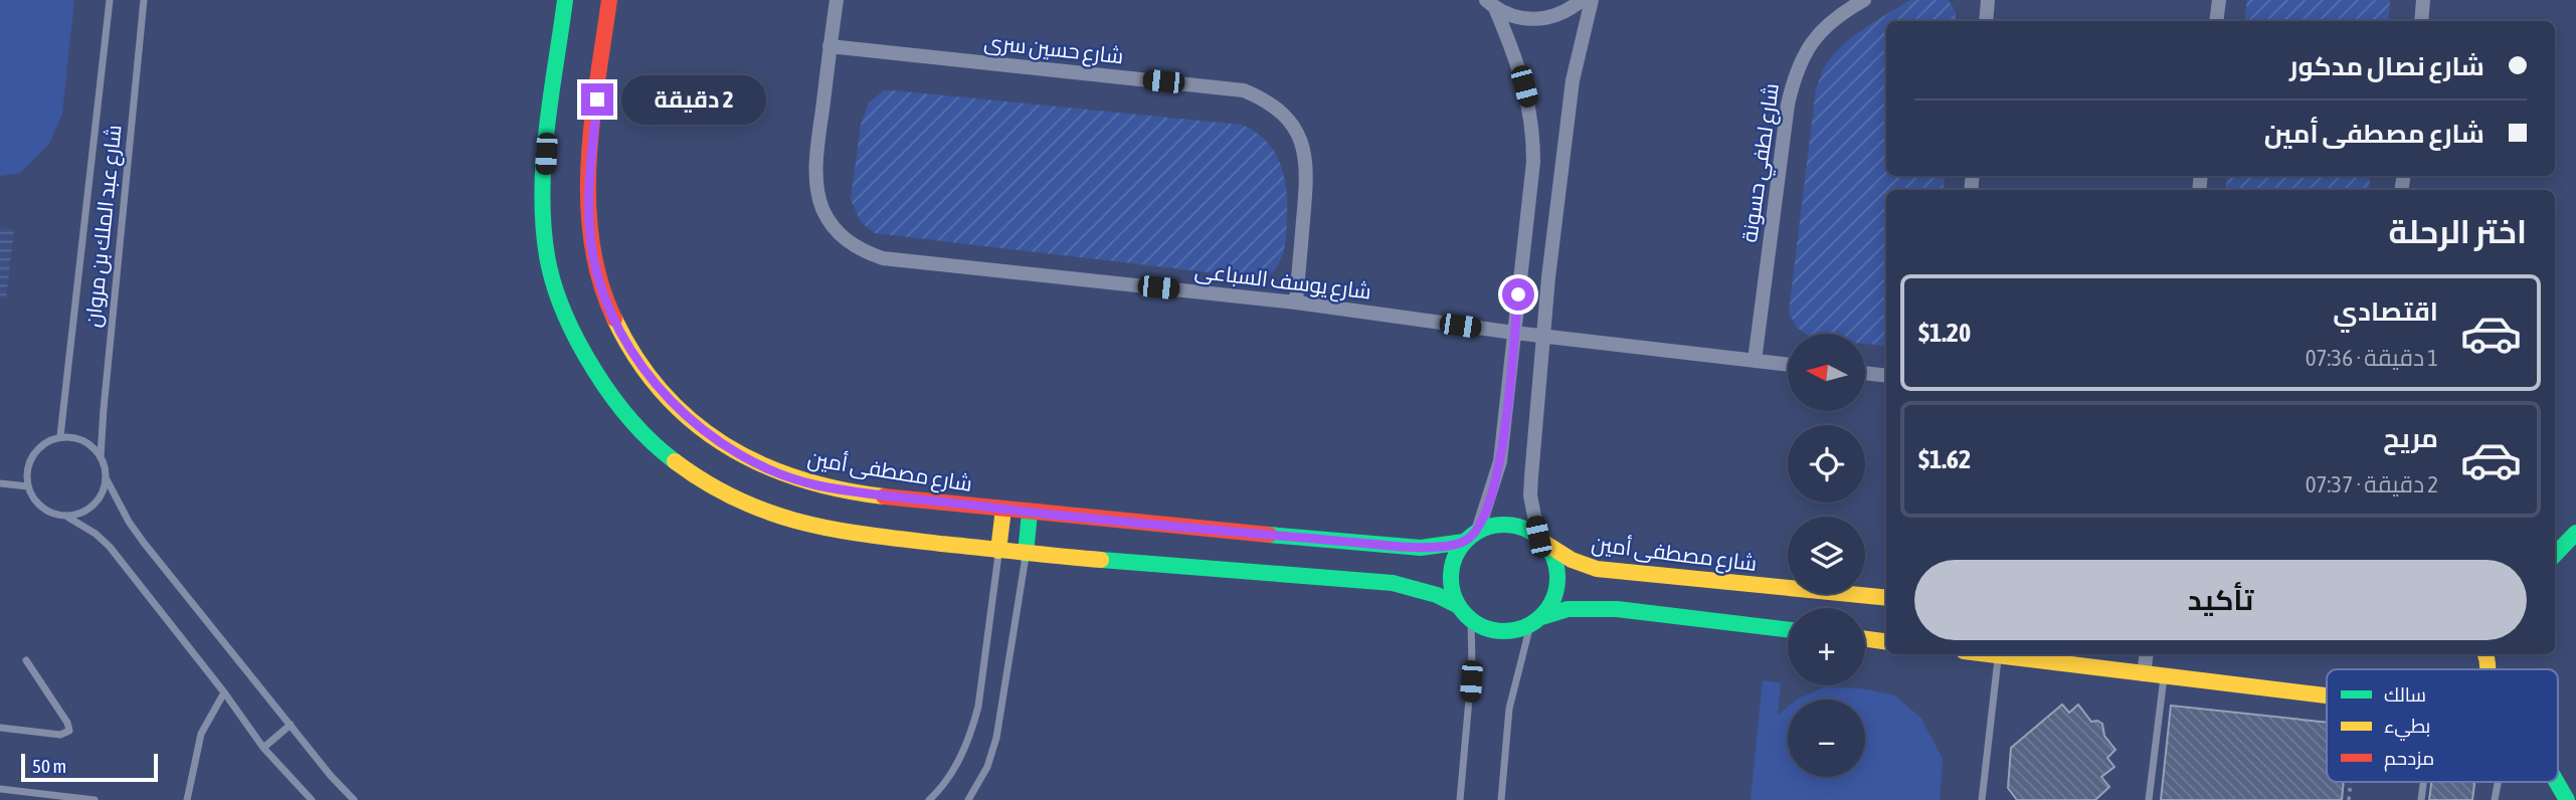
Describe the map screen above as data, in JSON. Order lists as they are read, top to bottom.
{
  "streets": {
    "street": [
      "شارع حسين سرى",
      "شارع لطفي حسونة",
      "شارع يوسف السباعى",
      "شارع مصطفى أمين"
    ],
    "lane": ["شارع عبد الملك بن مروان"]
  },
  "crossings": [
    ["شارع حسين سرى", "شارع يوسف السباعى"],
    ["شارع لطفي حسونة", "شارع يوسف السباعى"]
  ],
  "legend": ["سالك", "بطيء", "مزدحم"],
  "scale_bar": "50 m",
  "north": "left",
  "page": {
    "banner": ["شارع نصال مدكور", "شارع مصطفى أمين"],
    "bubble": "2 دقيقة",
    "heading": "اختر الرحلة",
    "list": [
      {
        "name": "اقتصادي",
        "note": "1 دقيقة · 07:36",
        "value": "$1.20"
      },
      {
        "name": "مريح",
        "note": "2 دقيقة · 07:37",
        "value": "$1.62"
      }
    ],
    "map_buttons": ["+", "−"],
    "buttons": "تأكيد",
    "scale": "50 m"
  }
}
